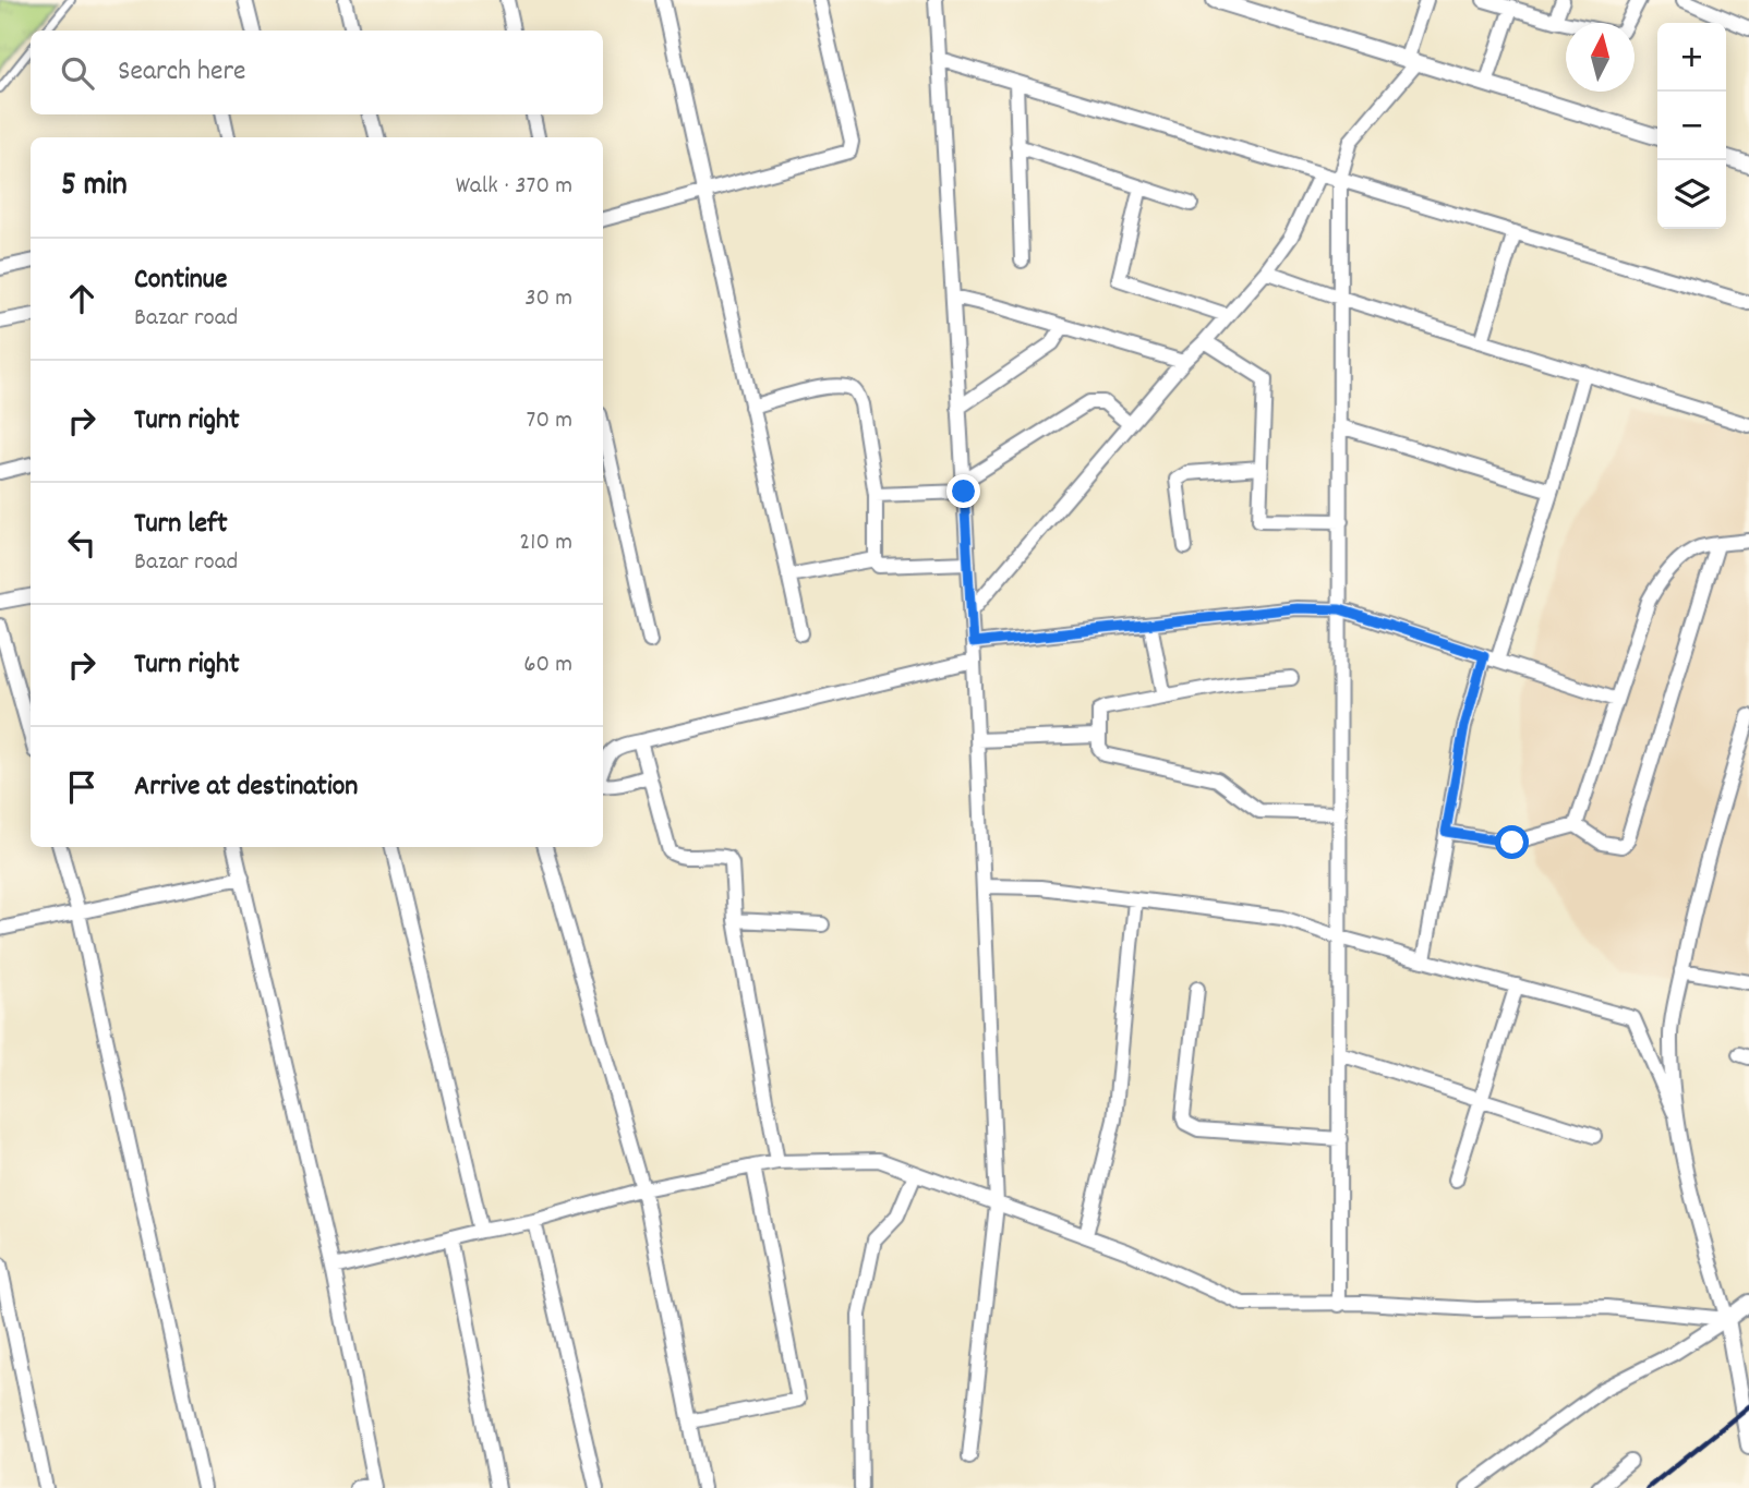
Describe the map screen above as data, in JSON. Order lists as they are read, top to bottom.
{
  "north": "top",
  "page": {
    "map_buttons": ["+", "−"],
    "search": "Search here",
    "heading": ["5 min", "Walk · 370 m"],
    "list": [
      ["Continue", "Bazar road", "30 m"],
      ["Turn right", "70 m"],
      ["Turn left", "Bazar road", "210 m"],
      ["Turn right", "60 m"],
      "Arrive at destination"
    ]
  }
}
